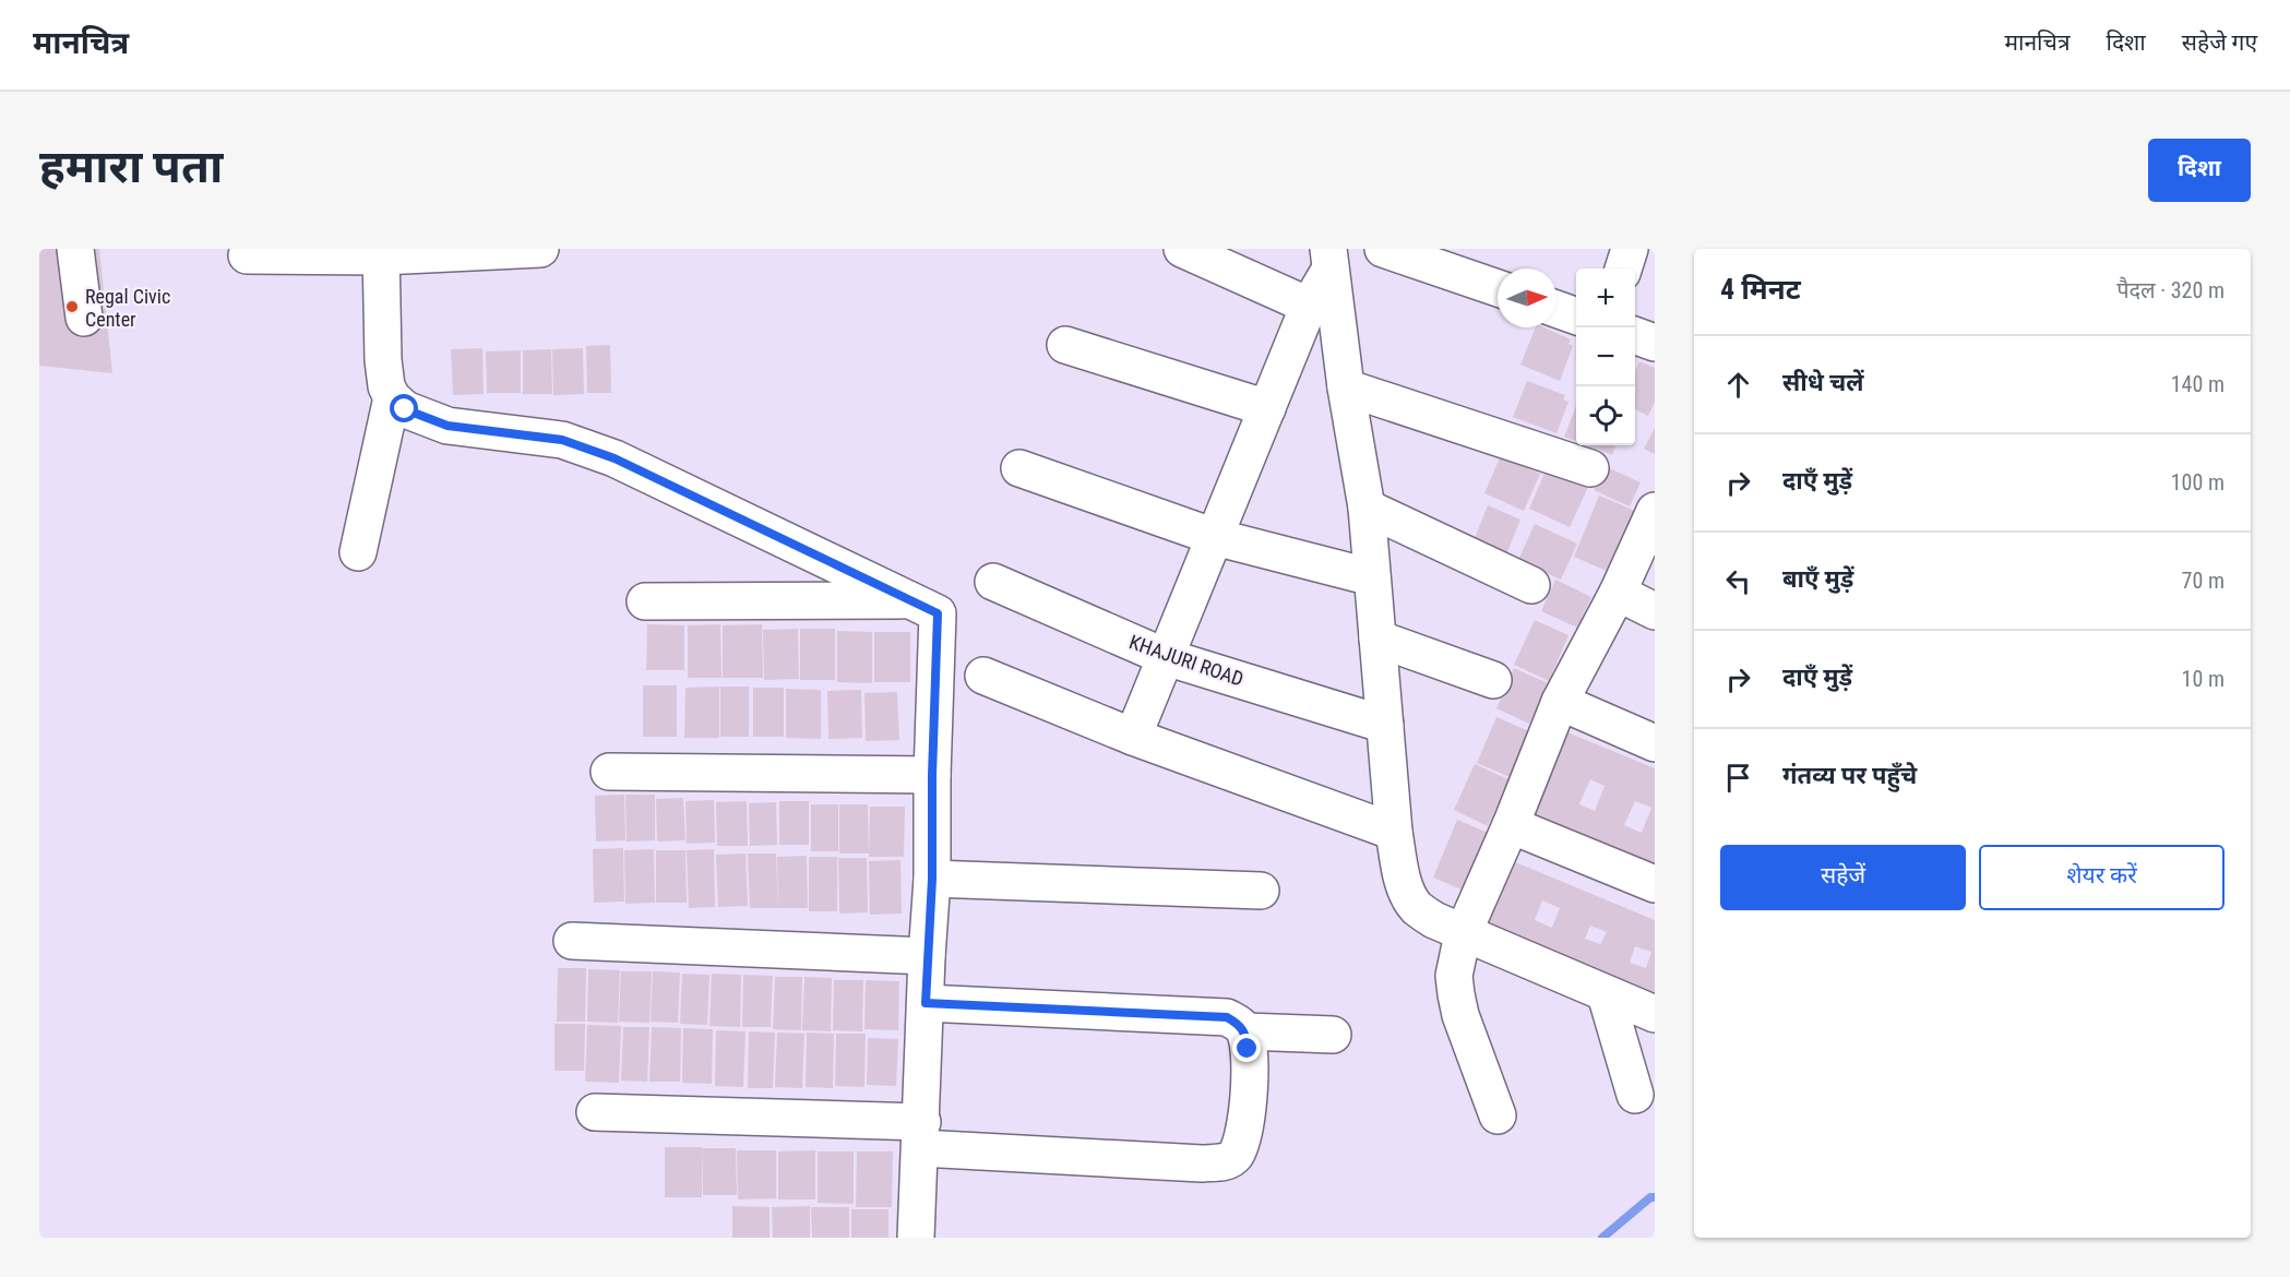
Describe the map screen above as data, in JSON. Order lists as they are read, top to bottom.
{
  "streets": {
    "street": ["KHAJURI ROAD"]
  },
  "places": ["Regal Civic Center"],
  "north": "right",
  "page": {
    "header": "मानचित्र",
    "nav": ["मानचित्र", "दिशा", "सहेजे गए"],
    "buttons": [
      "दिशा",
      ["सहेजें", "शेयर करें"]
    ],
    "title": "हमारा पता",
    "heading": ["4 मिनट", "पैदल · 320 m"],
    "map_buttons": ["+", "−"],
    "list": [
      ["सीधे चलें", "140 m"],
      ["दाएँ मुड़ें", "100 m"],
      ["बाएँ मुड़ें", "70 m"],
      ["दाएँ मुड़ें", "10 m"],
      "गंतव्य पर पहुँचे"
    ]
  }
}
